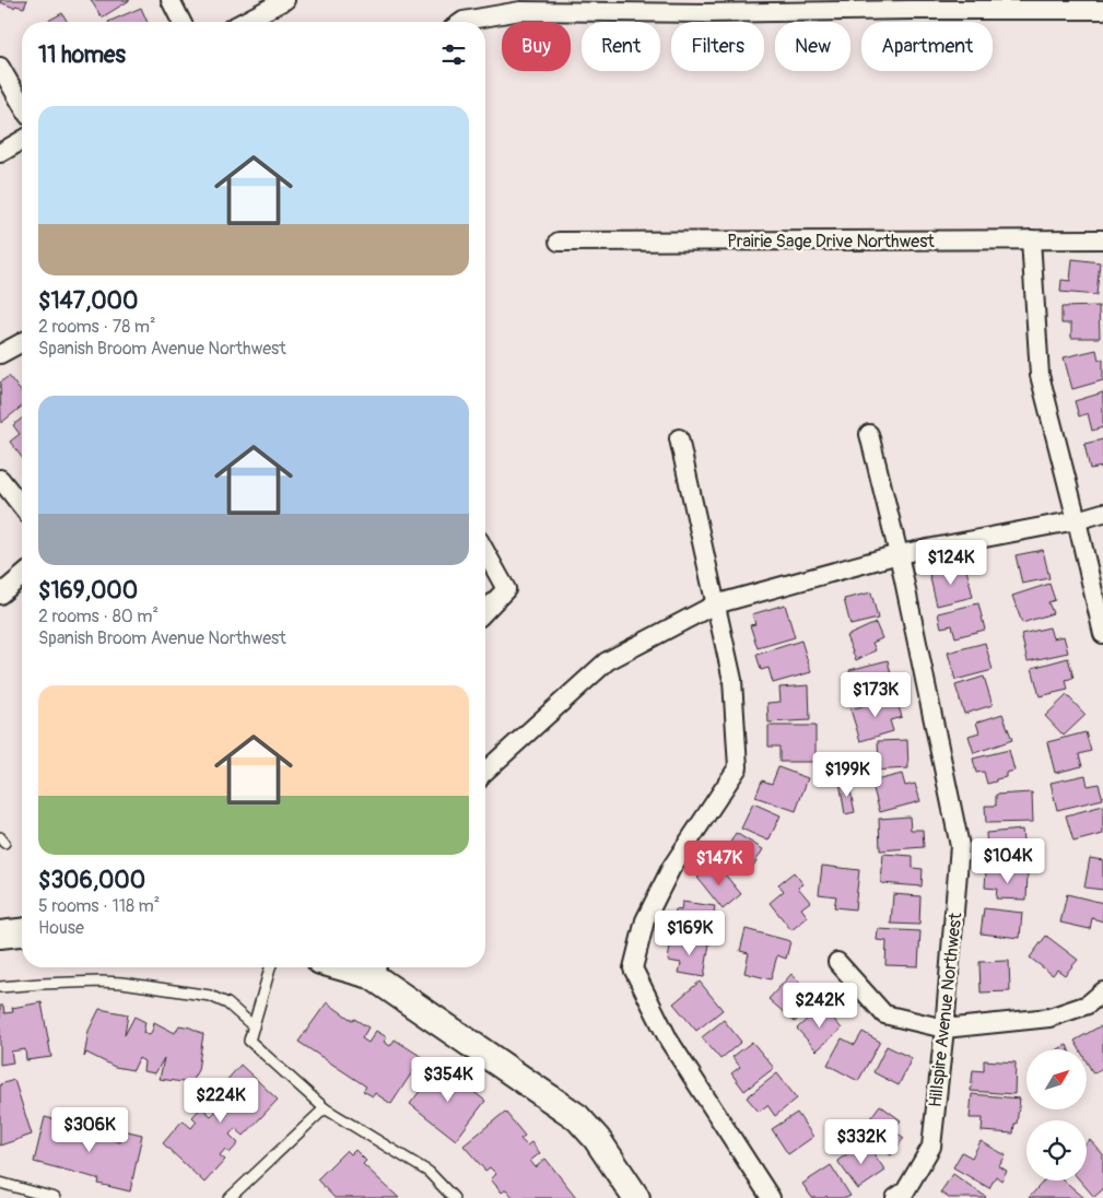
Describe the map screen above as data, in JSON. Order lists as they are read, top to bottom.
{
  "streets": {
    "street": ["Prairie Sage Drive Northwest", "Hillspire Avenue Northwest"]
  },
  "north": "top right",
  "page": {
    "chip": [
      "Buy",
      "Rent",
      "Filters",
      "New",
      "Apartment"
    ],
    "heading": "11 homes",
    "list": [
      {
        "name": "$147,000",
        "note": "2 rooms · 78 m² · Spanish Broom Avenue Northwest"
      },
      {
        "name": "$169,000",
        "note": "2 rooms · 80 m² · Spanish Broom Avenue Northwest"
      },
      {
        "name": "$306,000",
        "note": "5 rooms · 118 m² · House"
      }
    ],
    "price": [
      "$124K",
      "$173K",
      "$199K",
      "$104K",
      "$147K",
      "$169K",
      "$242K",
      "$354K",
      "$224K",
      "$306K",
      "$332K"
    ]
  }
}
